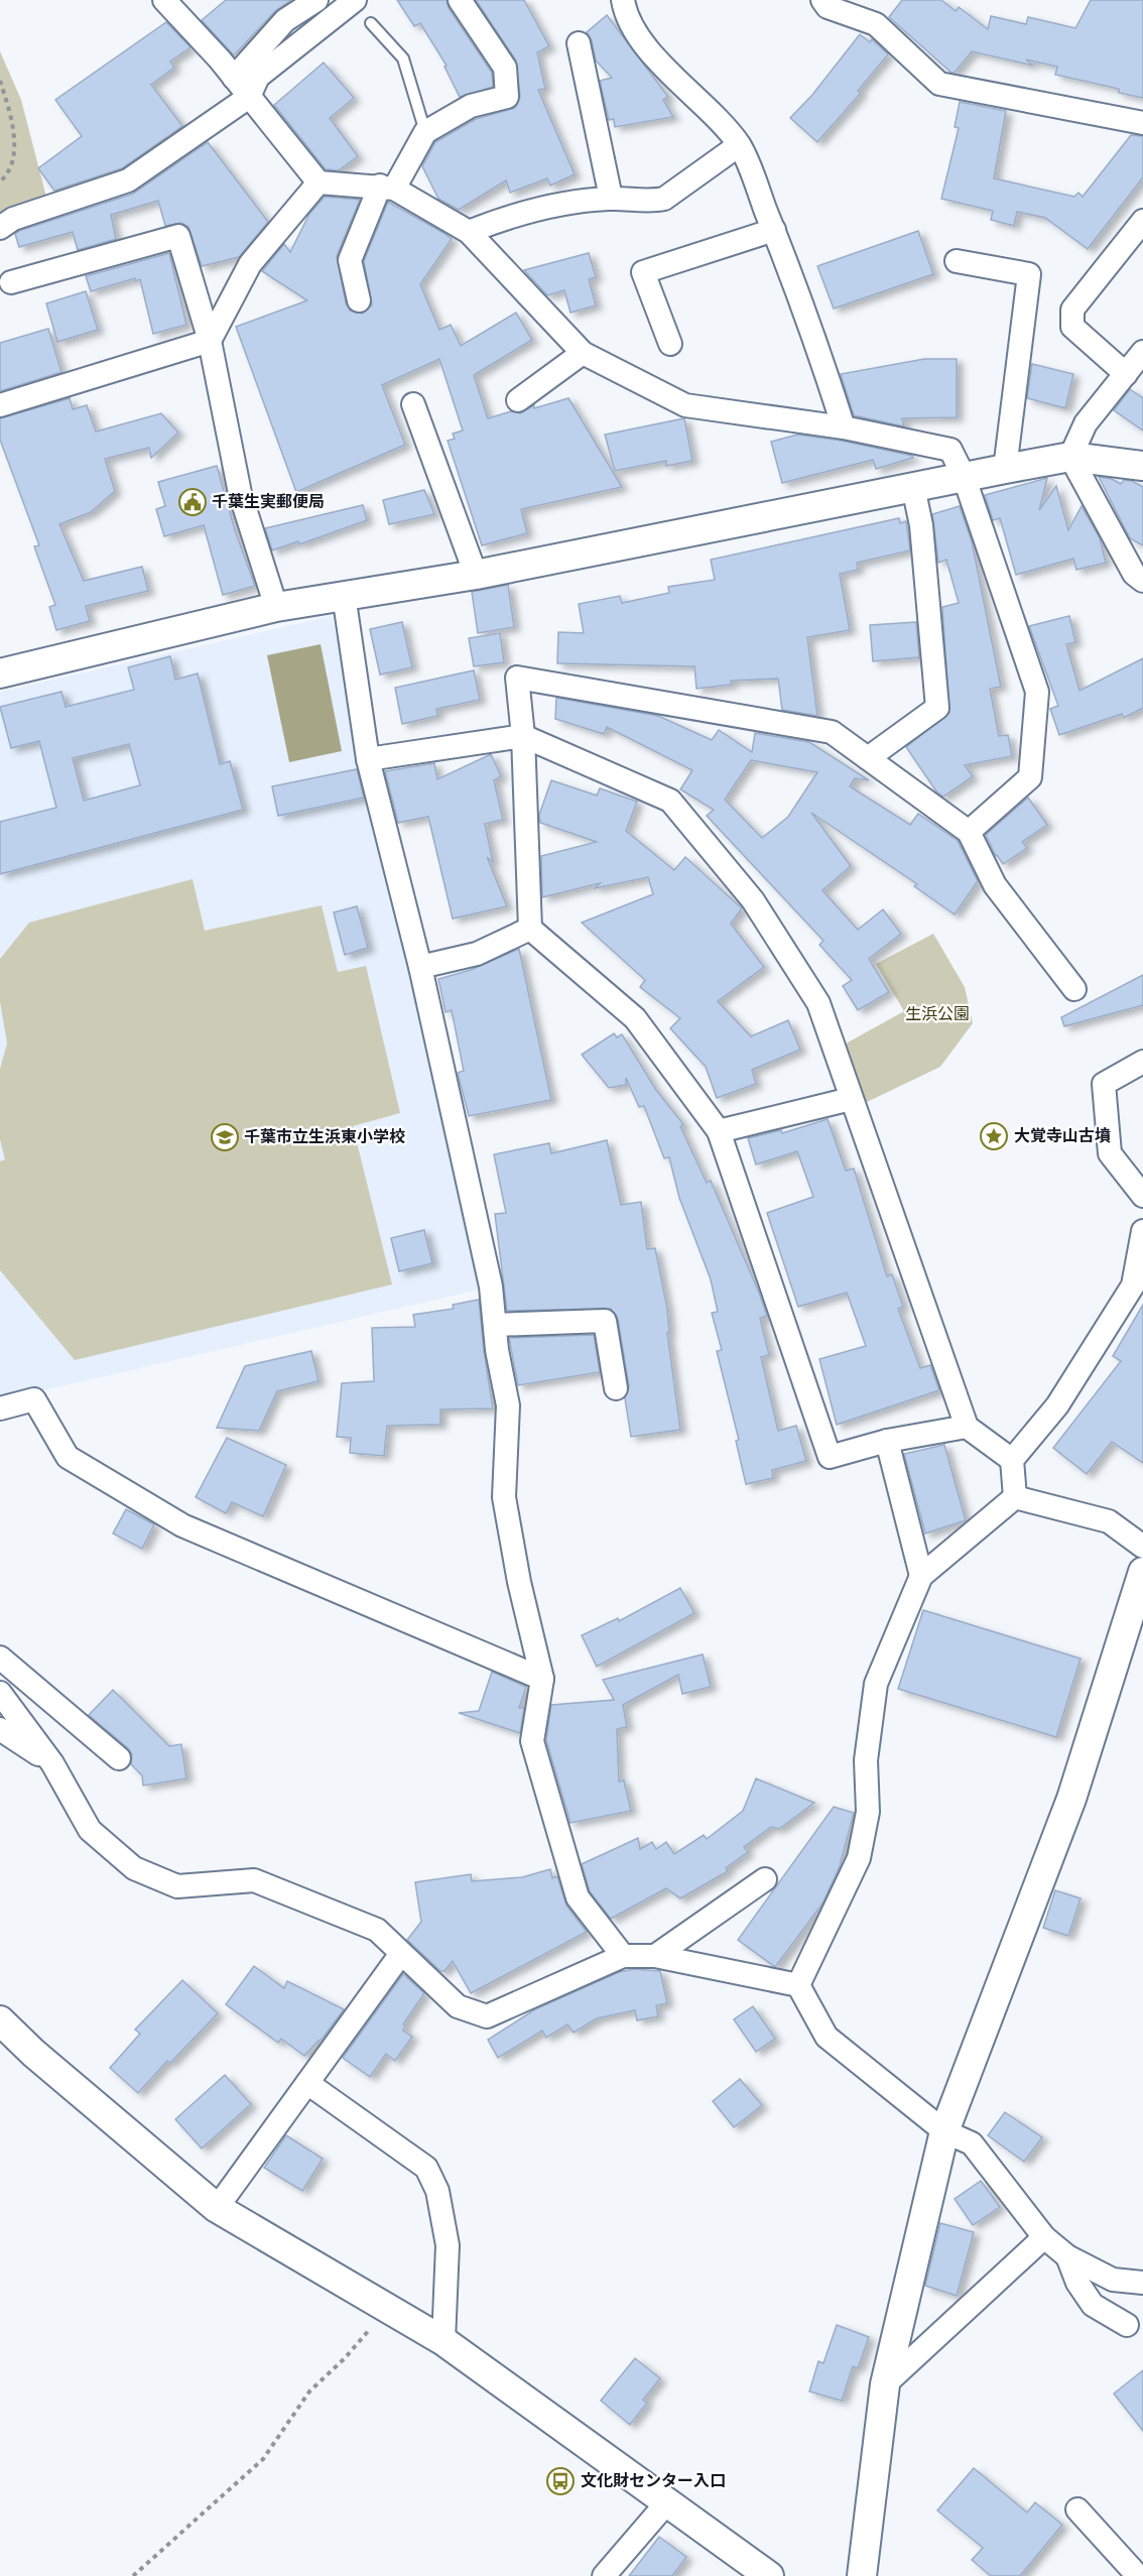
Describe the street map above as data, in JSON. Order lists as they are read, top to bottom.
{
  "parks": ["生浜公園"],
  "places": {
    "public building": ["千葉生実郵便局"],
    "place": ["大覚寺山古墳"],
    "school or university": ["千葉市立生浜東小学校"],
    "bus stop": ["文化財センター入口"]
  }
}
